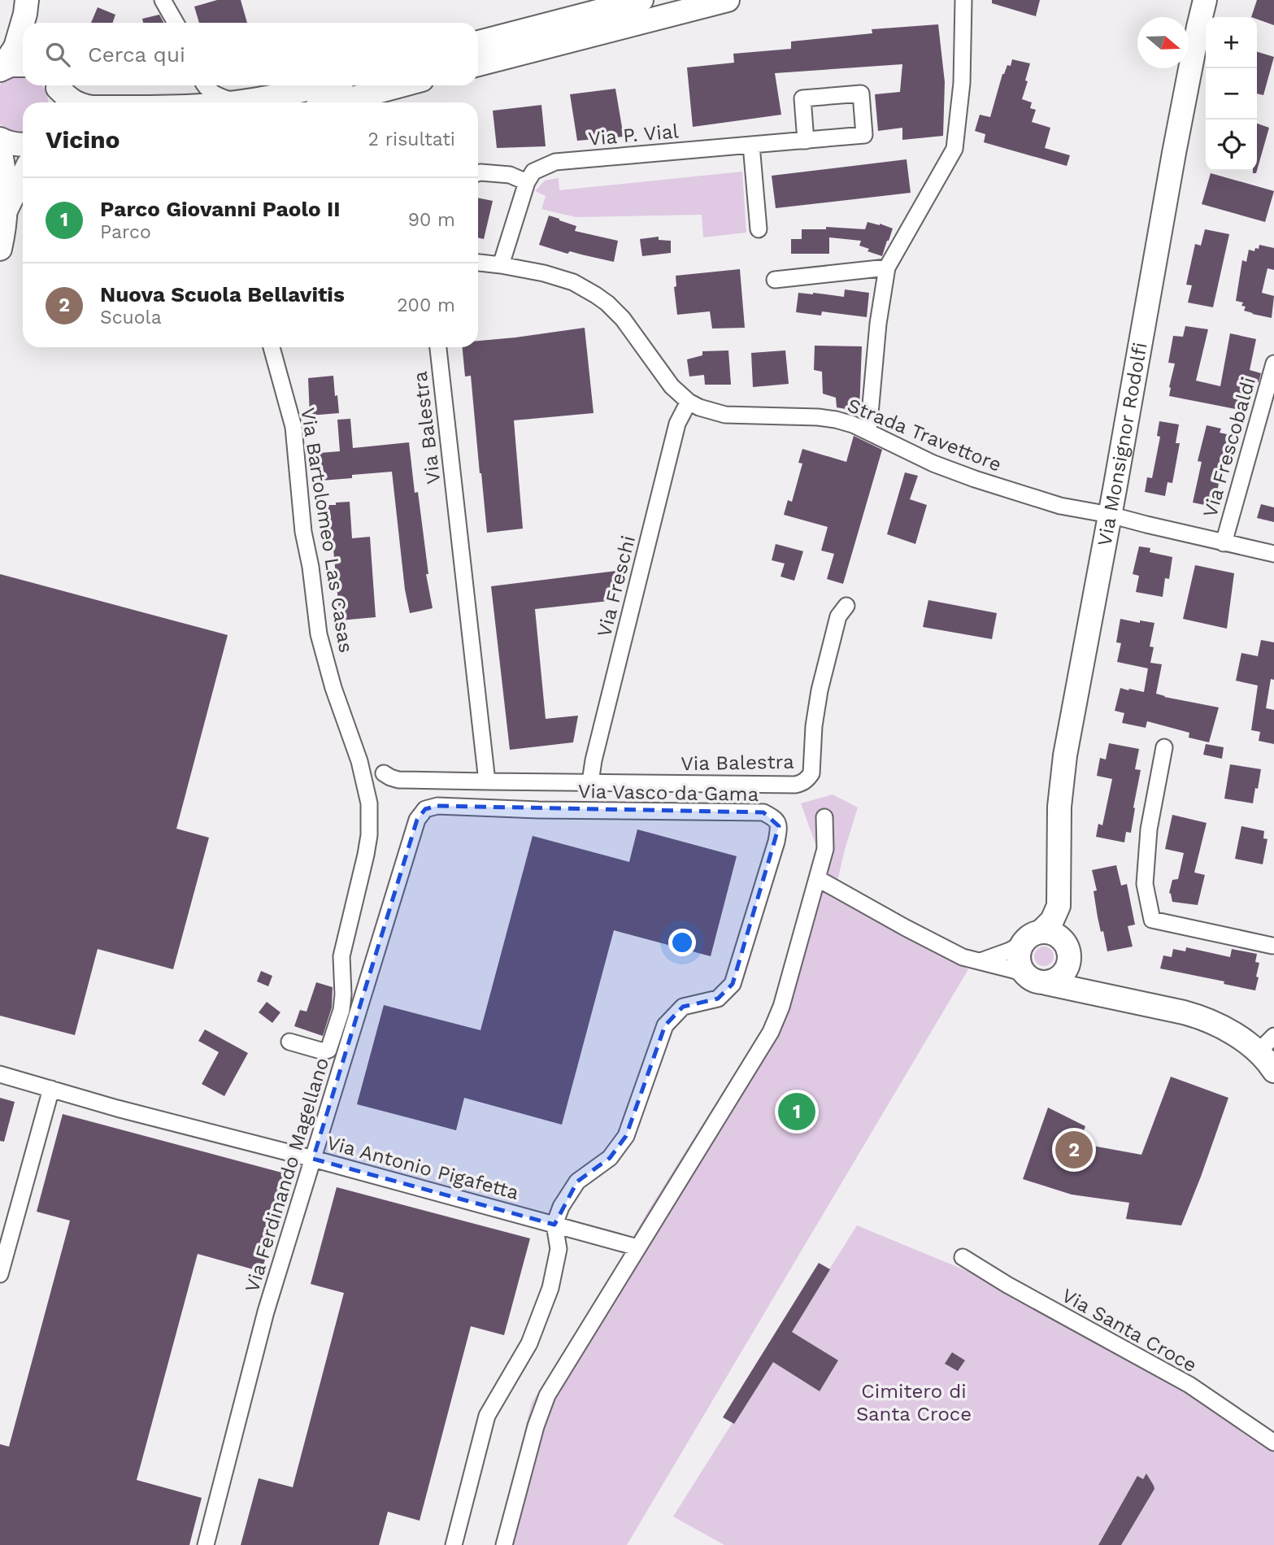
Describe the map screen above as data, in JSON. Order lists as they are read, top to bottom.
{
  "streets": {
    "street": [
      "Via P. Vial",
      "Via Balestra",
      "Strada Travettore",
      "Via Monsignor Rodolfi",
      "Via Frescobaldi",
      "Via Bartolomeo Las Casas",
      "Via Freschi",
      "Via Vasco da Gama",
      "Via Antonio Pigafetta",
      "Via Ferdinando Magellano",
      "Via Santa Croce"
    ]
  },
  "crossings": [
    ["Via Balestra", "Via Freschi"],
    ["Strada Travettore", "Via Monsignor Rodolfi"],
    ["Strada Travettore", "Via Frescobaldi"],
    ["Strada Travettore", "Via Freschi"],
    ["Via Vasco da Gama", "Via Antonio Pigafetta"],
    ["Via Vasco da Gama", "Via Ferdinando Magellano"],
    ["Via Antonio Pigafetta", "Via Ferdinando Magellano"]
  ],
  "parks": ["Cimitero di Santa Croce"],
  "north": "right",
  "page": {
    "map_buttons": ["+", "−"],
    "search": "Cerca qui",
    "heading": ["Vicino", "2 risultati"],
    "list": [
      {
        "mark": "1",
        "name": "Parco Giovanni Paolo II",
        "note": "Parco",
        "value": "90 m"
      },
      {
        "mark": "2",
        "name": "Nuova Scuola Bellavitis",
        "note": "Scuola",
        "value": "200 m"
      }
    ],
    "pins": ["1", "2"]
  }
}
